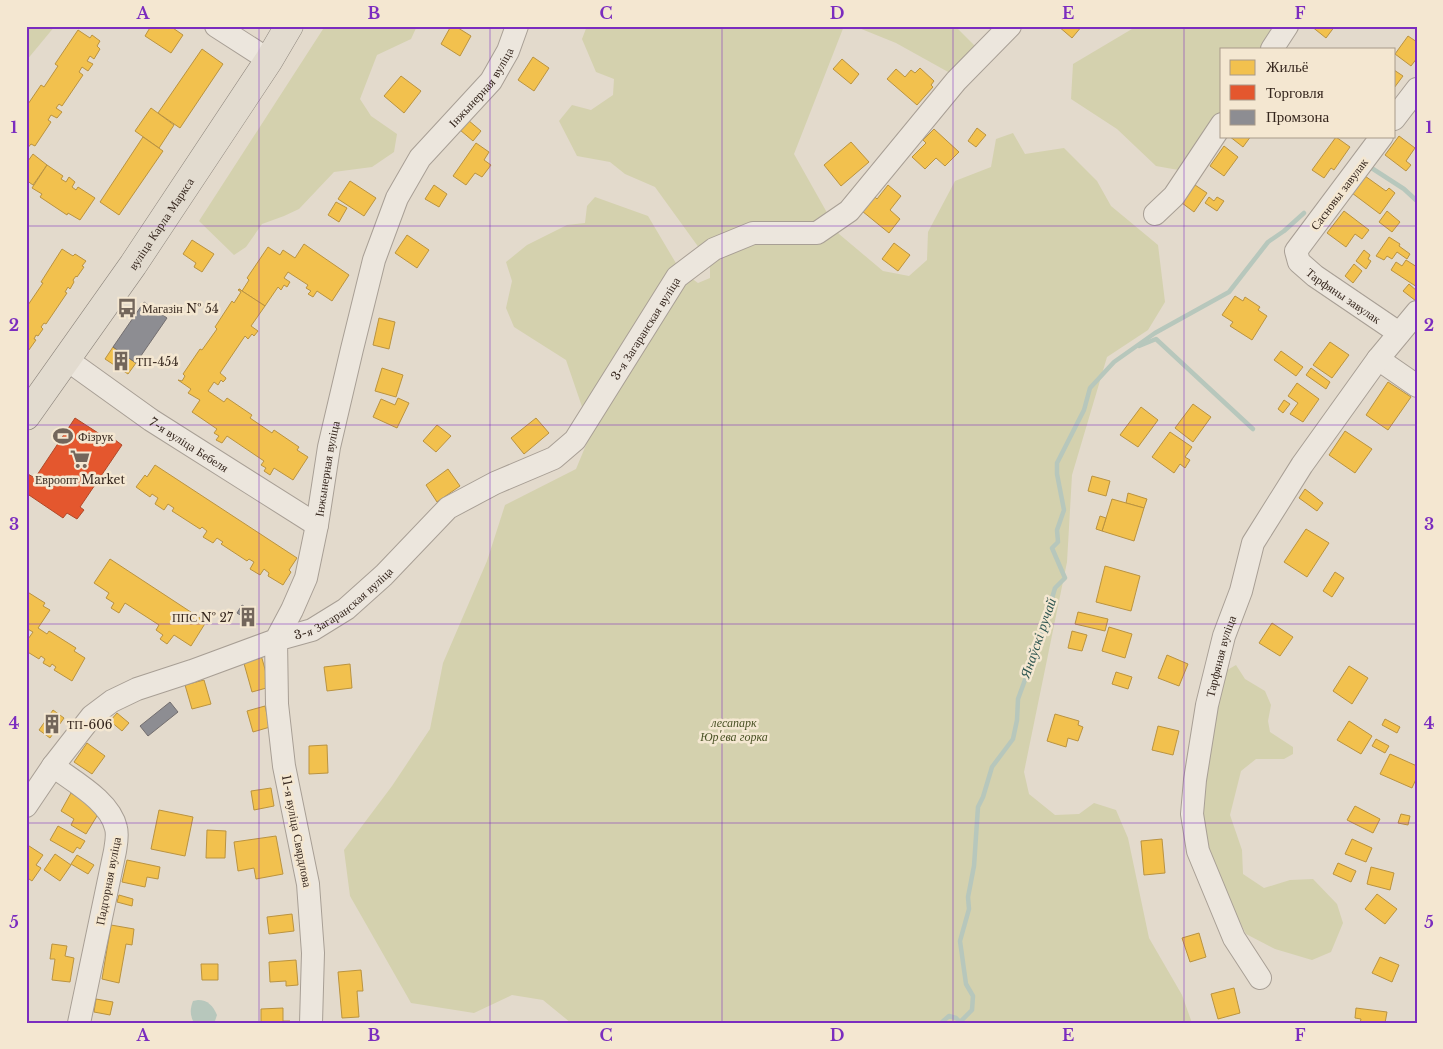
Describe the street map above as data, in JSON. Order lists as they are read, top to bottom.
{
  "streets": {
    "main road": ["вуліца Карла Маркса"],
    "street": [
      "Інжынерная вуліца",
      "Сасновы завулак",
      "Тарфяны завулак",
      "3-я Загаранская вуліца",
      "7-я вуліца Бебеля",
      "Тарфяная вуліца",
      "11-я вуліца Свярдлова",
      "Падгорная вуліца"
    ]
  },
  "crossings": [
    ["Інжынерная вуліца", "3-я Загаранская вуліца"],
    ["Інжынерная вуліца", "7-я вуліца Бебеля"],
    ["Інжынерная вуліца", "11-я вуліца Свярдлова"],
    ["Сасновы завулак", "Тарфяны завулак"],
    ["вуліца Карла Маркса", "7-я вуліца Бебеля"],
    ["Тарфяны завулак", "Тарфяная вуліца"],
    ["3-я Загаранская вуліца", "11-я вуліца Свярдлова"]
  ],
  "water": ["Янаўскі ручай"],
  "parks": ["лесапарк Юрʼева горка"],
  "places": {
    "bus stop": ["Магазін № 54"],
    "building": ["ТП-454", "ППС № 27", "ТП-606"],
    "sports": ["Фізрук"],
    "supermarket": ["Евроопт Market"]
  },
  "legend": ["Жильё", "Торговля", "Промзона"],
  "grid": {
    "columns": [
      "A",
      "B",
      "C",
      "D",
      "E",
      "F"
    ],
    "rows": [
      "1",
      "2",
      "3",
      "4",
      "5"
    ]
  }
}
